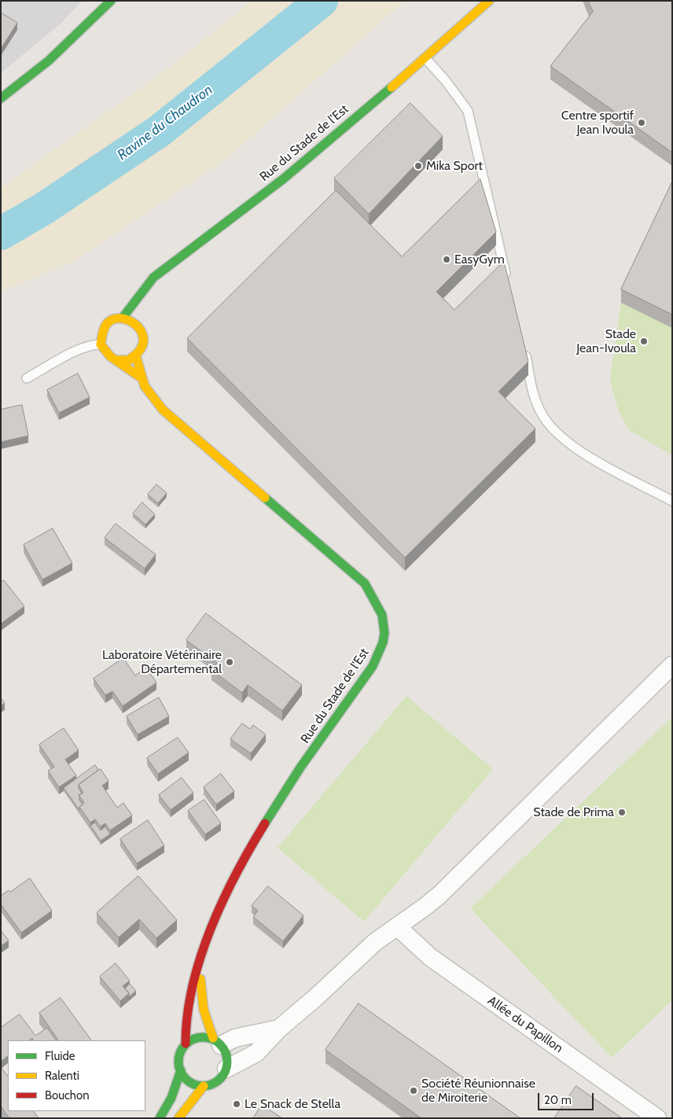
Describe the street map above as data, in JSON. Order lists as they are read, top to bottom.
{
  "streets": {
    "street": ["Rue du Stade de l'Est", "Allée du Papillon"]
  },
  "water": ["Ravine du Chaudron"],
  "places": [
    "Centre sportif Jean Ivoula",
    "Mika Sport",
    "EasyGym",
    "Stade Jean-Ivoula",
    "Laboratoire Vétérinaire Départemental",
    "Stade de Prima",
    "Société Réunionnaise de Miroiterie",
    "Le Snack de Stella"
  ],
  "legend": ["Fluide", "Ralenti", "Bouchon"],
  "scale_bar": "20 m"
}
